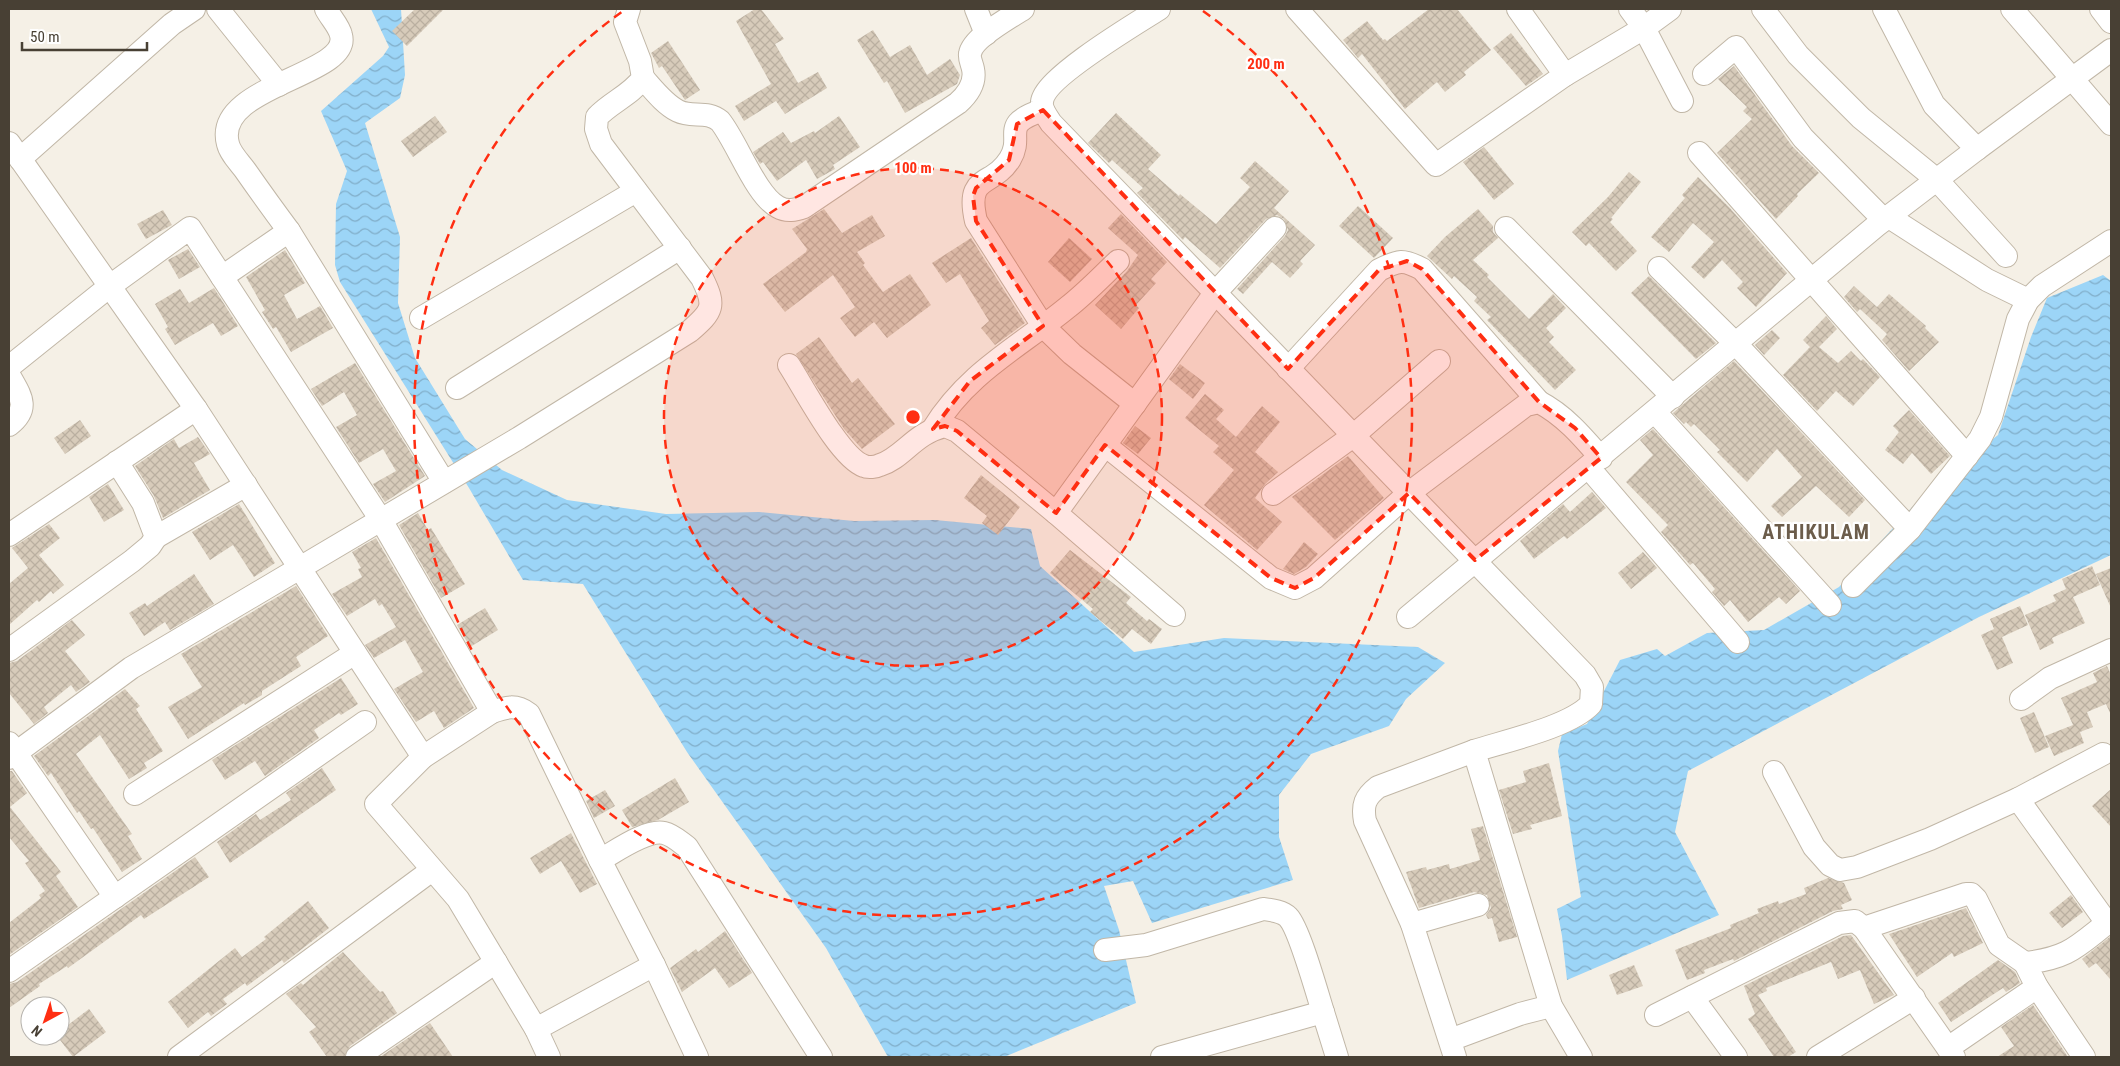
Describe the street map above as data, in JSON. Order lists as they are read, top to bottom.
{
  "districts": ["ATHIKULAM"],
  "scale_bar": "50 m",
  "north": "bottom left",
  "rings": ["200 m", "100 m"]
}
